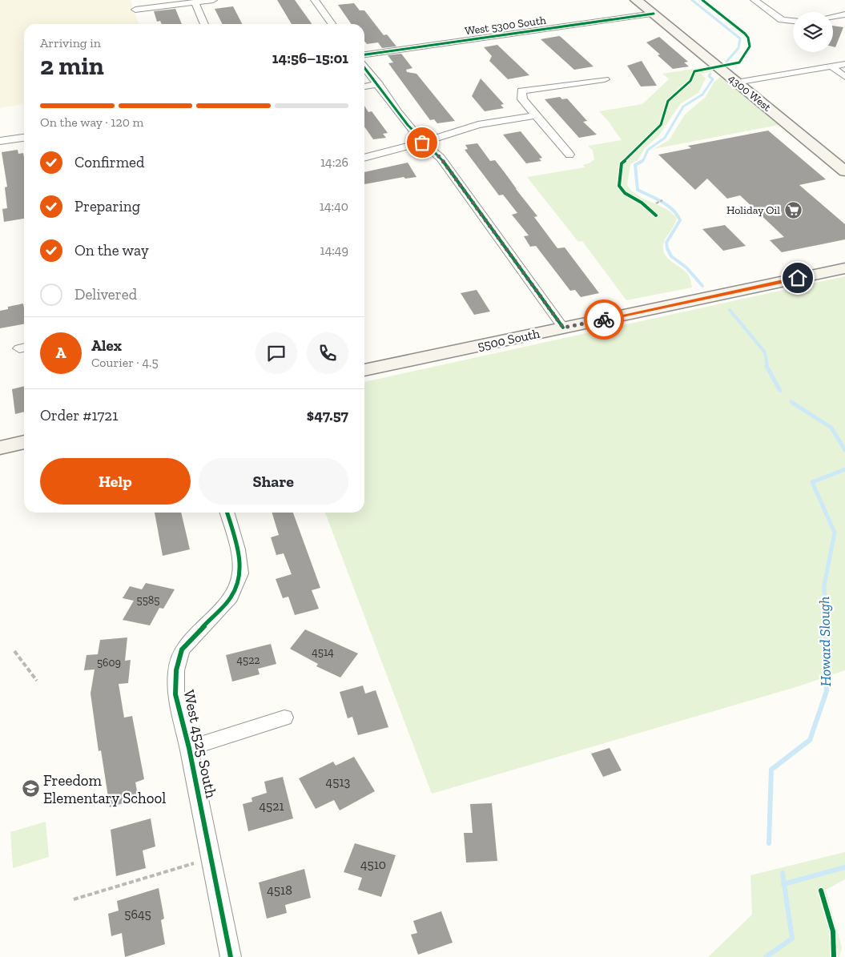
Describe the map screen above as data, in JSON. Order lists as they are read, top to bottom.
{
  "streets": {
    "main road": ["4300 West", "5500 South"],
    "street": ["West 5300 South", "West 4525 South"]
  },
  "crossings": [
    ["West 5300 South", "4300 West"]
  ],
  "water": ["Howard Slough"],
  "places": {
    "supermarket": ["Holiday Oil"],
    "school or university": ["Freedom Elementary School"]
  },
  "house_numbers": [
    "5585",
    "4514",
    "4522",
    "5609",
    "4513",
    "4521",
    "4510",
    "4518",
    "5645"
  ],
  "page": {
    "heading": ["2 min", "Arriving in", "14:56–15:01"],
    "panel": [
      "Alex",
      "Courier · 4.5",
      "Order #1721",
      "$47.57"
    ],
    "bar": "On the way · 120 m",
    "list": [
      ["Confirmed", "14:26"],
      ["Preparing", "14:40"],
      ["On the way", "14:49"],
      "Delivered"
    ],
    "round": "A",
    "buttons": ["Help", "Share"]
  }
}
